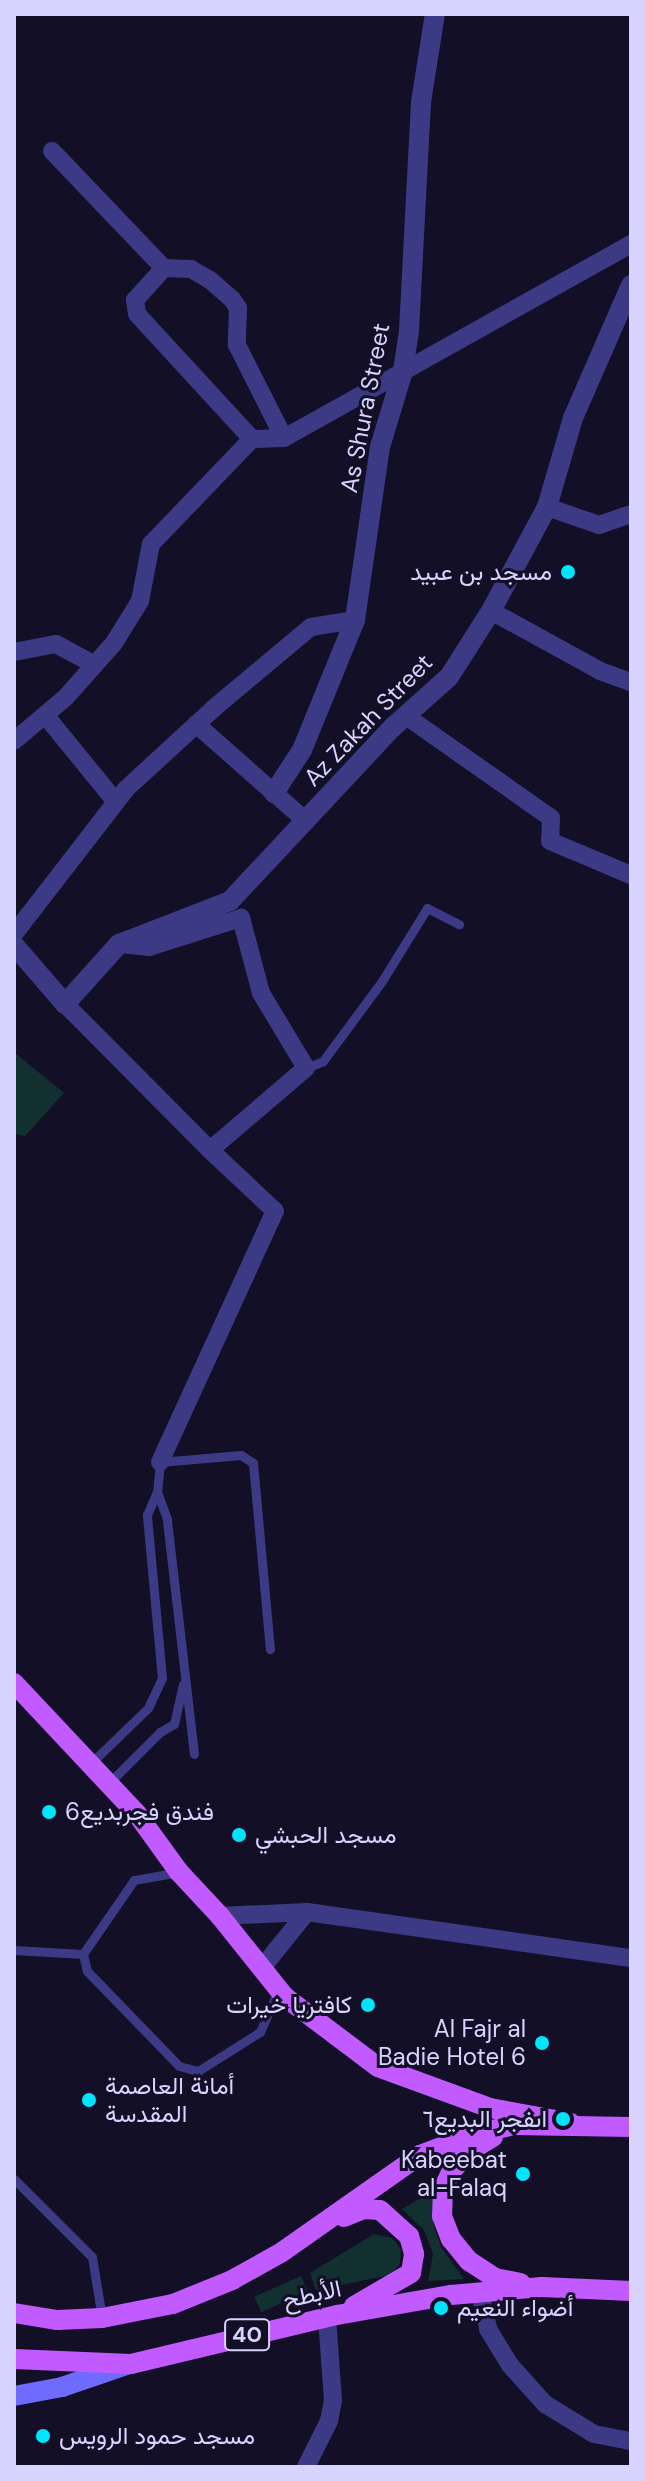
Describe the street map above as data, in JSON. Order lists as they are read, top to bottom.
{
  "streets": {
    "main road": ["الأبطح", "40"],
    "street": ["As Shura Street", "Az Zakah Street"]
  },
  "crossings": [
    ["الأبطح", "40"]
  ],
  "places": [
    "مسجد بن عبيد",
    "فندق فجربديع6",
    "مسجد الحبشي",
    "كافتريا خيرات",
    "Al Fajr al Badie Hotel 6",
    "أمانة العاصمة المقدسة",
    "اىفجر البديع٦",
    "Kabeebat al-Falaq",
    "أضواء النعيم",
    "مسجد حمود الرويس"
  ]
}
